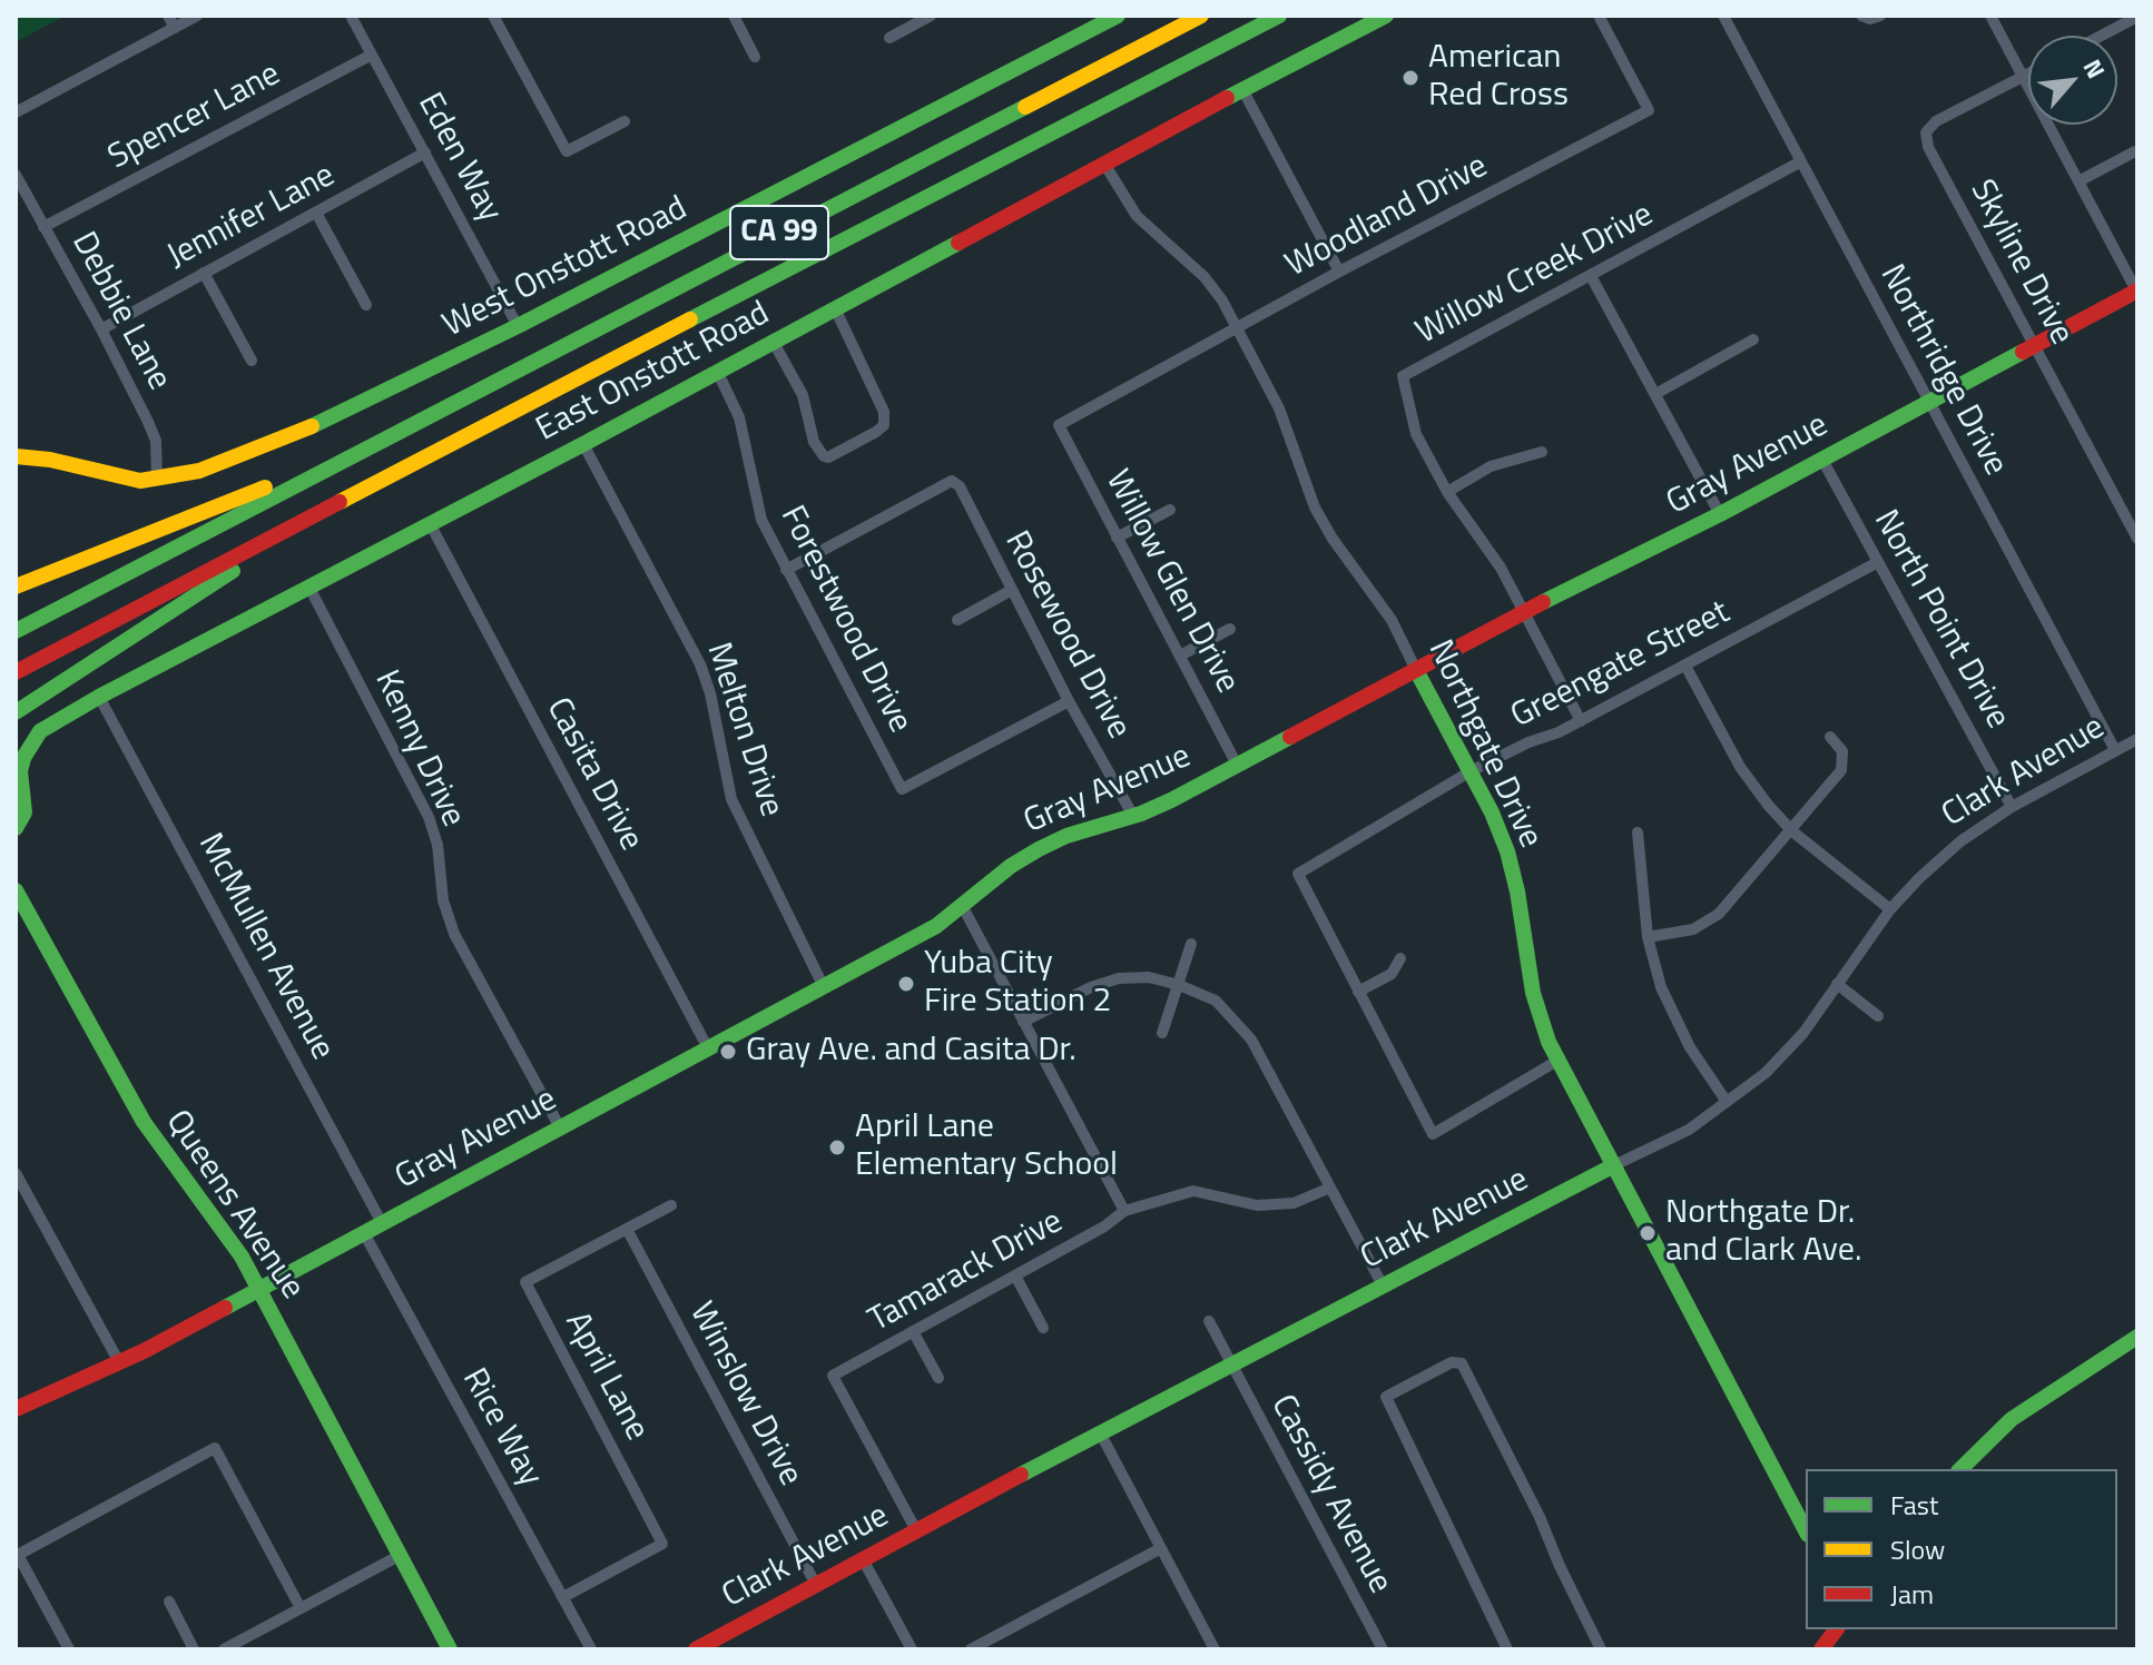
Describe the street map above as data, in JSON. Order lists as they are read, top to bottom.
{
  "streets": {
    "main road": [
      "CA 99",
      "West Onstott Road",
      "East Onstott Road",
      "Gray Avenue",
      "Northgate Drive",
      "Clark Avenue",
      "Queens Avenue"
    ],
    "street": [
      "Spencer Lane",
      "Eden Way",
      "Jennifer Lane",
      "Woodland Drive",
      "Skyline Drive",
      "Willow Creek Drive",
      "Debbie Lane",
      "Northridge Drive",
      "Willow Glen Drive",
      "Forestwood Drive",
      "North Point Drive",
      "Rosewood Drive",
      "Greengate Street",
      "Melton Drive",
      "Kenny Drive",
      "Casita Drive",
      "McMullen Avenue",
      "Tamarack Drive",
      "April Lane",
      "Winslow Drive",
      "Rice Way",
      "Cassidy Avenue"
    ]
  },
  "crossings": [
    ["Spencer Lane", "Eden Way"],
    ["Spencer Lane", "Debbie Lane"],
    ["Eden Way", "Jennifer Lane"],
    ["Eden Way", "West Onstott Road"],
    ["Jennifer Lane", "Debbie Lane"],
    ["Woodland Drive", "Willow Glen Drive"],
    ["Woodland Drive", "Northgate Drive"],
    ["Skyline Drive", "Gray Avenue"],
    ["West Onstott Road", "Debbie Lane"],
    ["Willow Creek Drive", "Northridge Drive"],
    ["Willow Creek Drive", "Gray Avenue"],
    ["Willow Creek Drive", "Greengate Street"],
    ["Northridge Drive", "Gray Avenue"],
    ["Northridge Drive", "Clark Avenue"],
    ["East Onstott Road", "Forestwood Drive"],
    ["East Onstott Road", "Melton Drive"],
    ["East Onstott Road", "Northgate Drive"],
    ["East Onstott Road", "Kenny Drive"],
    ["East Onstott Road", "Casita Drive"],
    ["East Onstott Road", "McMullen Avenue"],
    ["Gray Avenue", "Willow Glen Drive"],
    ["Gray Avenue", "North Point Drive"],
    ["Gray Avenue", "Rosewood Drive"],
    ["Gray Avenue", "Melton Drive"],
    ["Gray Avenue", "Northgate Drive"],
    ["Gray Avenue", "Kenny Drive"],
    ["Gray Avenue", "Casita Drive"],
    ["Gray Avenue", "McMullen Avenue"],
    ["Gray Avenue", "Queens Avenue"],
    ["Gray Avenue", "Rice Way"],
    ["Forestwood Drive", "Rosewood Drive"],
    ["North Point Drive", "Greengate Street"],
    ["North Point Drive", "Clark Avenue"],
    ["Greengate Street", "Northgate Drive"],
    ["Northgate Drive", "Clark Avenue"],
    ["Clark Avenue", "Tamarack Drive"],
    ["Clark Avenue", "Winslow Drive"],
    ["Clark Avenue", "Cassidy Avenue"],
    ["April Lane", "Winslow Drive"],
    ["April Lane", "Rice Way"]
  ],
  "places": [
    "American Red Cross",
    "Yuba City Fire Station 2",
    "Gray Ave. and Casita Dr.",
    "April Lane Elementary School",
    "Northgate Dr. and Clark Ave."
  ],
  "legend": ["Fast", "Slow", "Jam"],
  "north": "top right"
}
